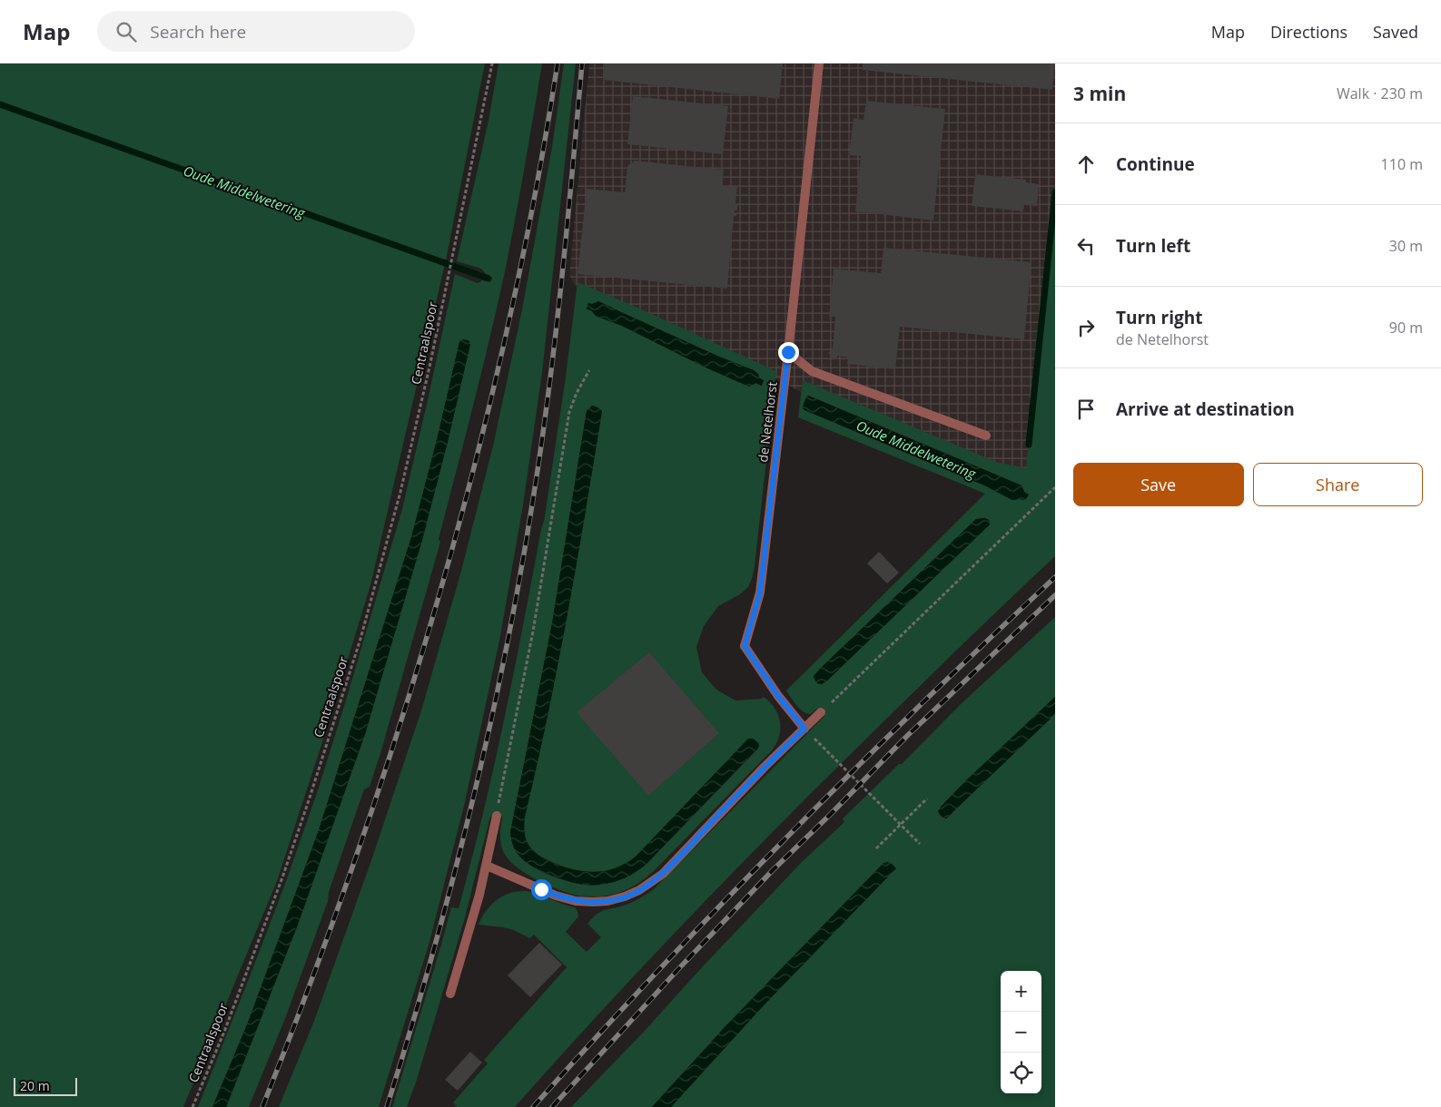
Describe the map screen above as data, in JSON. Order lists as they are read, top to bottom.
{
  "streets": {
    "street": ["de Netelhorst"],
    "path": ["Centraalspoor"]
  },
  "water": ["Oude Middelwetering"],
  "scale_bar": "20 m",
  "page": {
    "header": "Map",
    "search": "Search here",
    "nav": ["Map", "Directions", "Saved"],
    "heading": ["3 min", "Walk · 230 m"],
    "list": [
      ["Continue", "110 m"],
      ["Turn left", "30 m"],
      ["Turn right", "de Netelhorst", "90 m"],
      "Arrive at destination"
    ],
    "buttons": ["Save", "Share"],
    "map_buttons": ["+", "−"],
    "scale": "20 m"
  }
}
